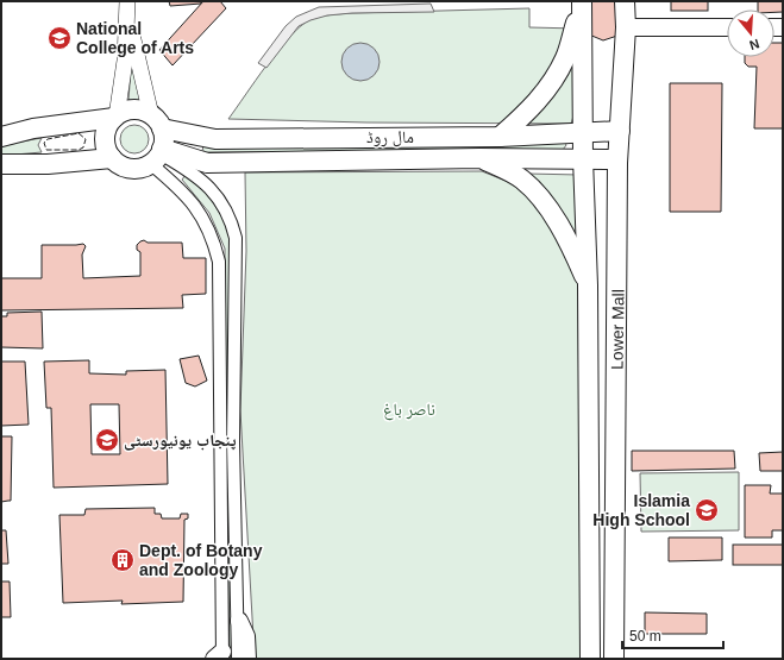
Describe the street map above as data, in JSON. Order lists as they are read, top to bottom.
{
  "streets": {
    "main road": ["مال روڈ", "Lower Mall"]
  },
  "crossings": [
    ["مال روڈ", "Lower Mall"]
  ],
  "parks": ["ناصر باغ"],
  "places": {
    "school or university": ["National College of Arts", "پنجاب یونیورسٹی", "Islamia High School"],
    "building": ["Dept. of Botany and Zoology"]
  },
  "scale_bar": "50 m",
  "north": "bottom"
}
